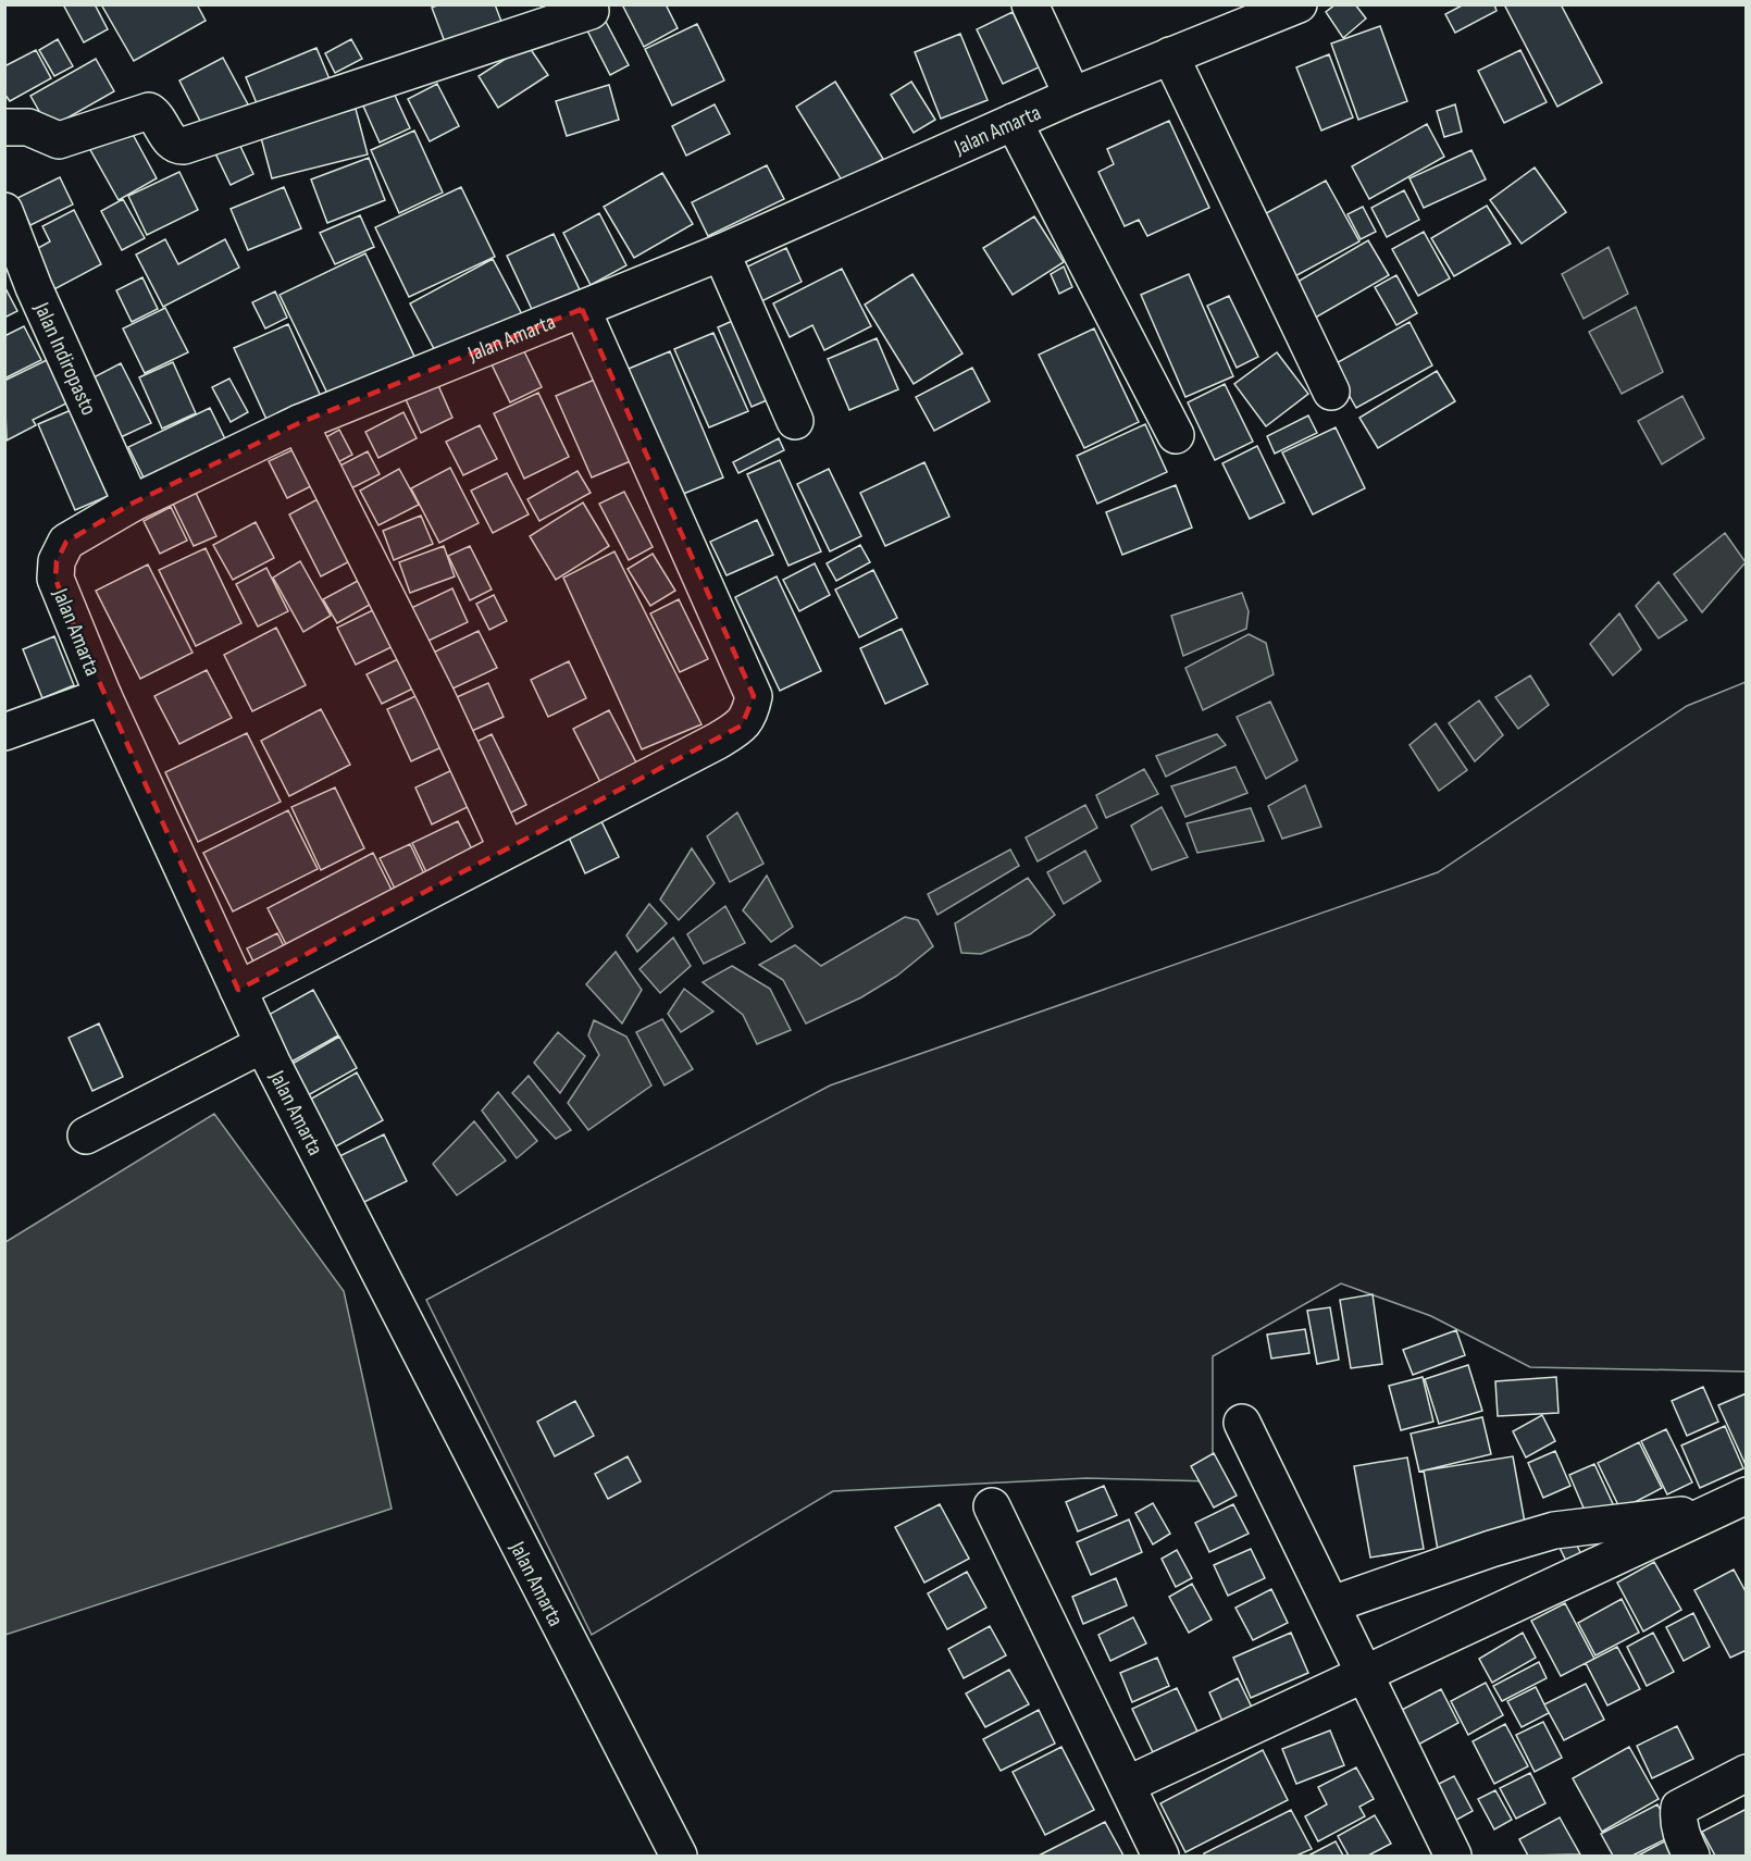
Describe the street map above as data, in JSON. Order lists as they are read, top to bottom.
{
  "streets": {
    "street": ["Jalan Amarta", "Jalan Indiropasto"]
  },
  "crossings": [
    ["Jalan Amarta", "Jalan Indiropasto"]
  ]
}
